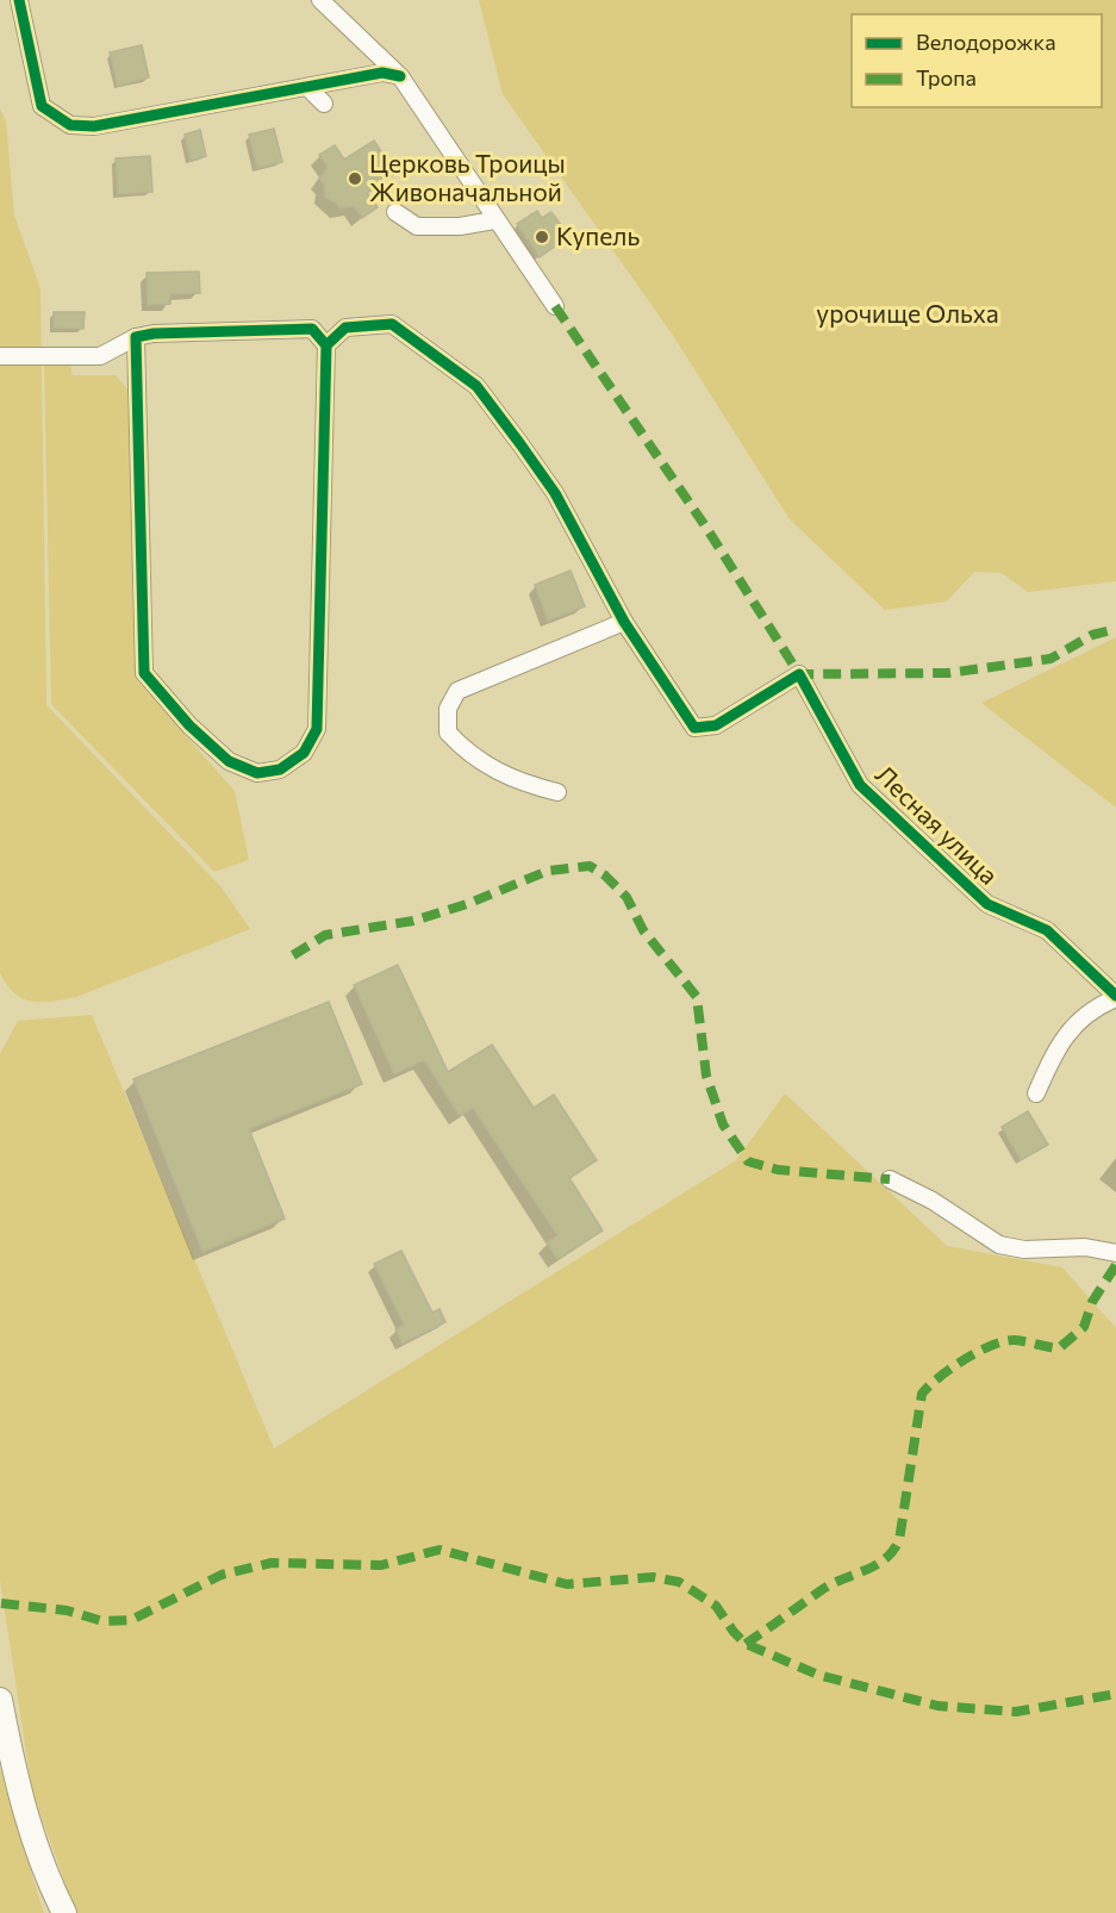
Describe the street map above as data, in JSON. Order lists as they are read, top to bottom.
{
  "streets": {
    "street": ["Лесная улица"]
  },
  "parks": ["урочище Ольха"],
  "places": ["Церковь Троицы Живоначальной", "Купель"],
  "legend": ["Велодорожка", "Тропа"]
}
